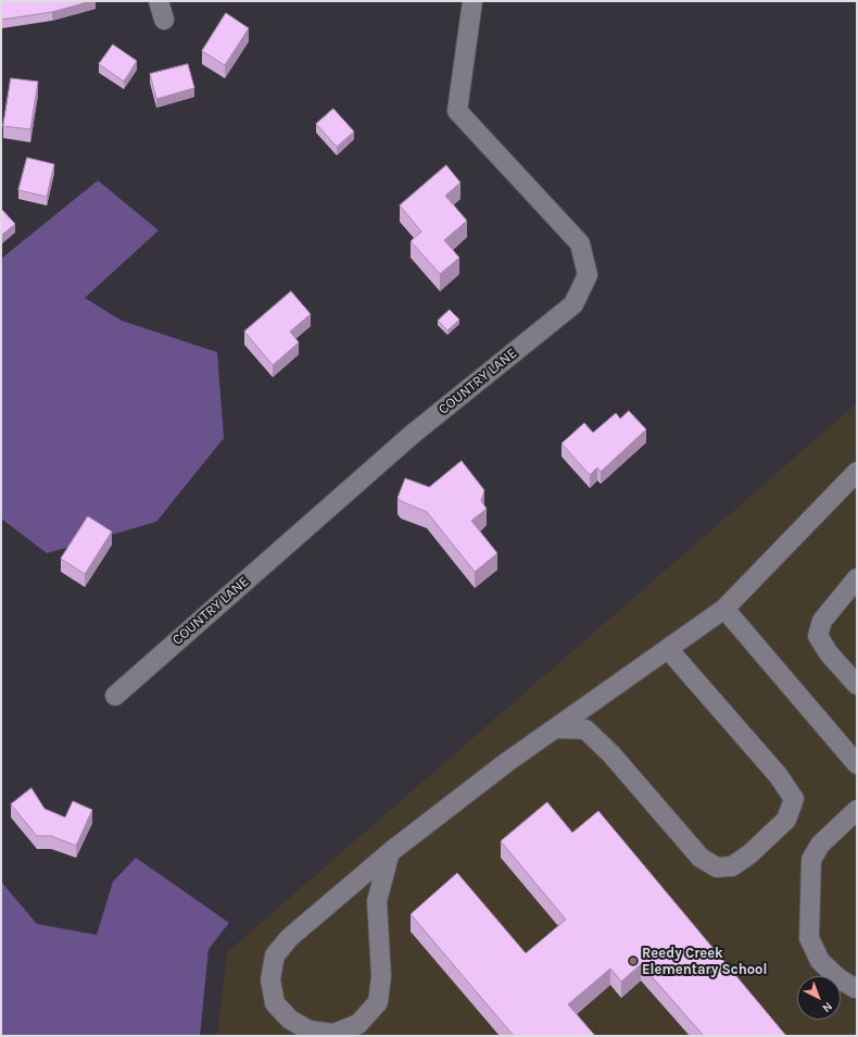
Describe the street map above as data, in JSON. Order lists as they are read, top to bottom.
{
  "streets": {
    "street": ["COUNTRY LANE"]
  },
  "places": ["Reedy Creek Elementary School"],
  "north": "bottom right"
}
